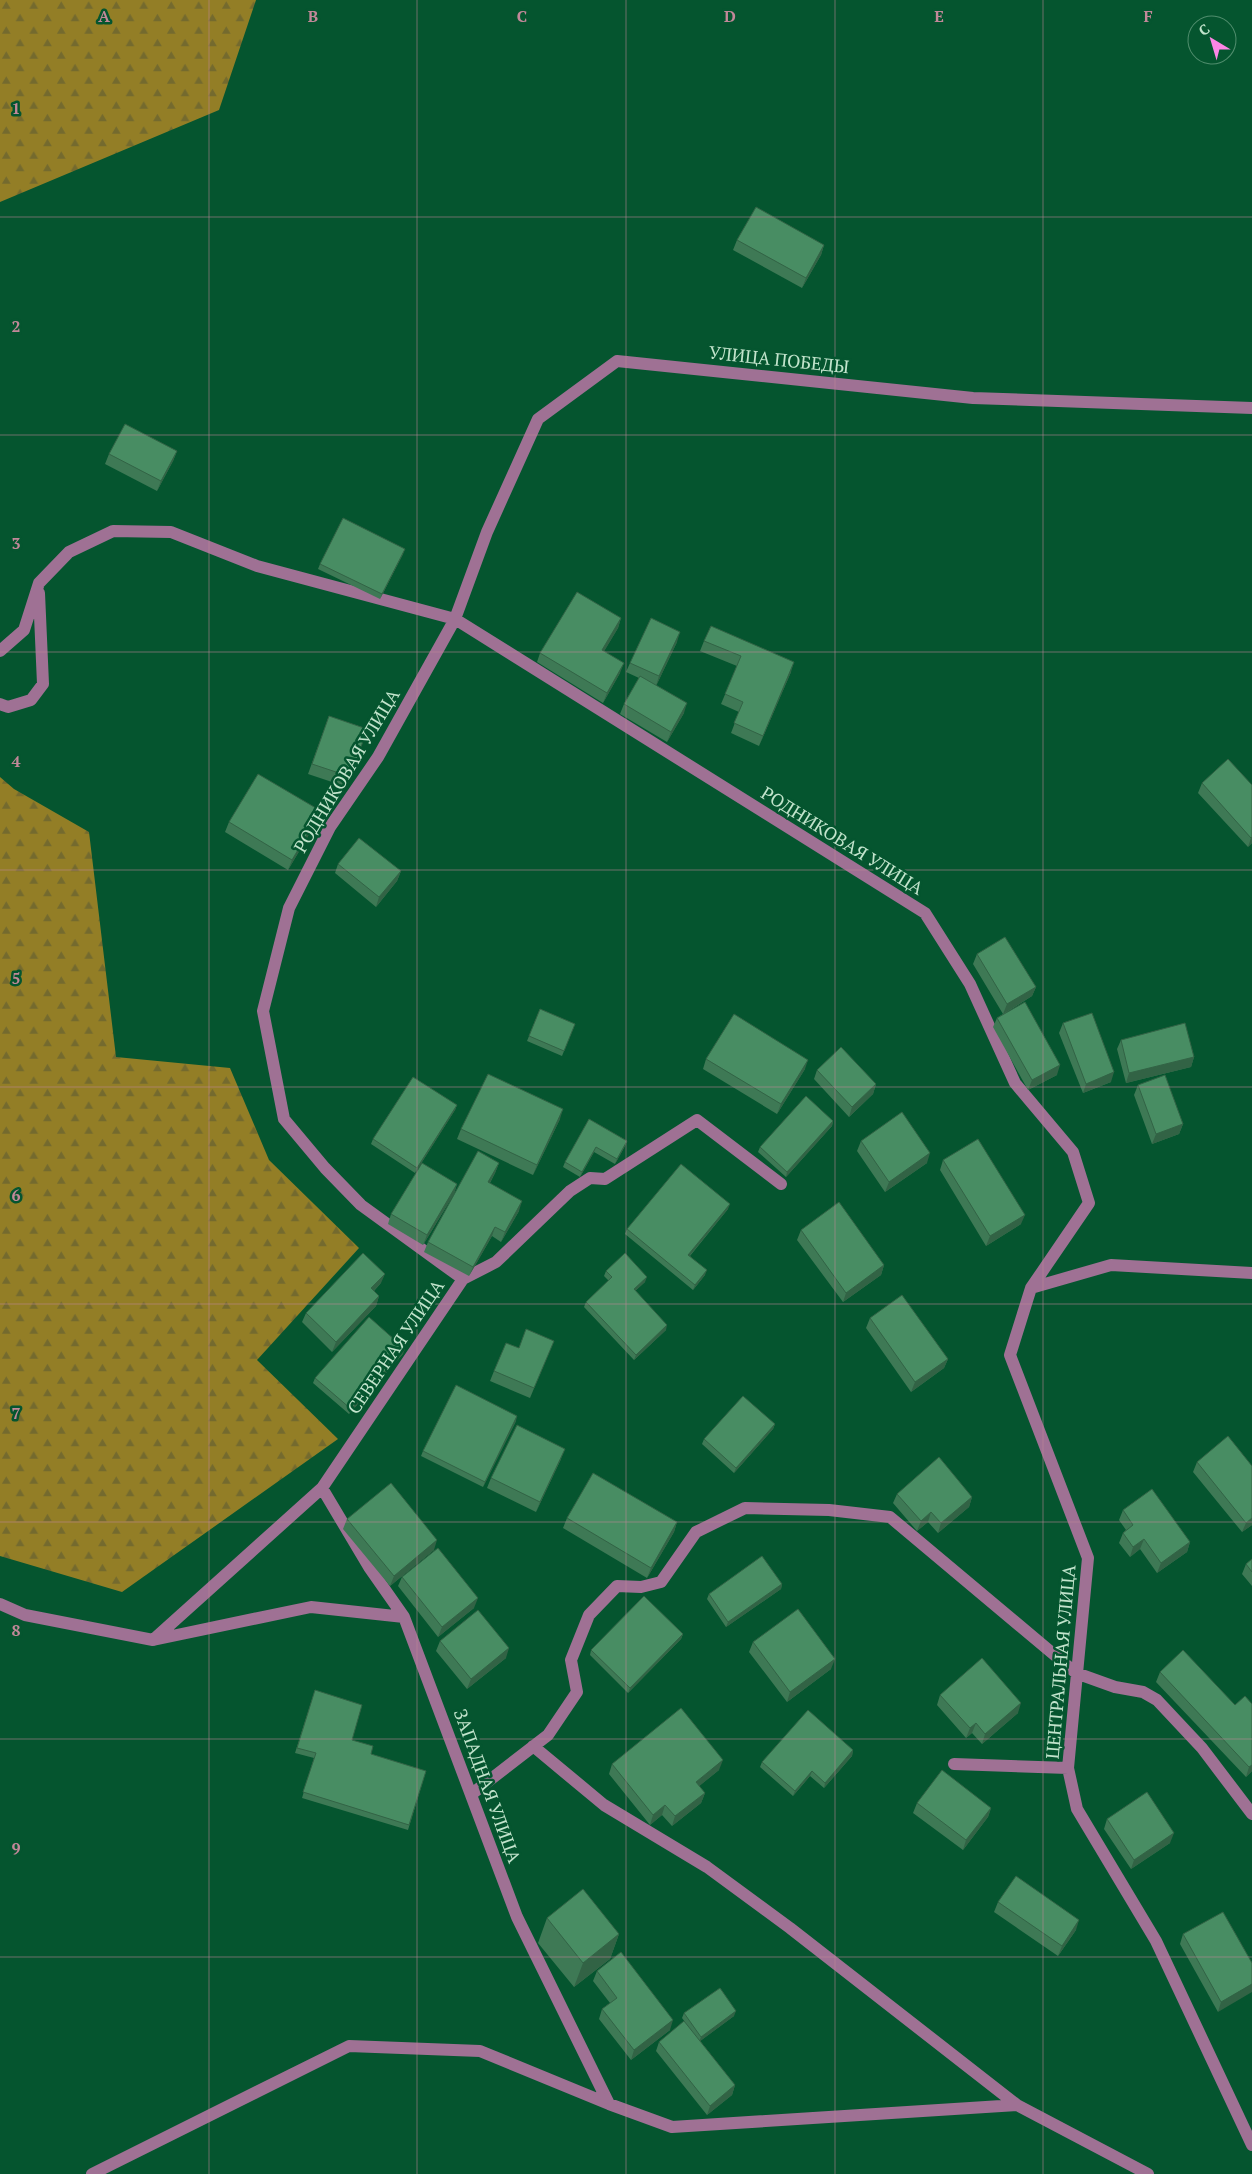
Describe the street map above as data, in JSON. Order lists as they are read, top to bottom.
{
  "streets": {
    "street": [
      "УЛИЦА ПОБЕДЫ",
      "РОДНИКОВАЯ УЛИЦА",
      "СЕВЕРНАЯ УЛИЦА",
      "ЦЕНТРАЛЬНАЯ УЛИЦА",
      "ЗАПАДНАЯ УЛИЦА"
    ]
  },
  "crossings": [
    ["УЛИЦА ПОБЕДЫ", "РОДНИКОВАЯ УЛИЦА"],
    ["РОДНИКОВАЯ УЛИЦА", "СЕВЕРНАЯ УЛИЦА"],
    ["РОДНИКОВАЯ УЛИЦА", "ЦЕНТРАЛЬНАЯ УЛИЦА"],
    ["СЕВЕРНАЯ УЛИЦА", "ЗАПАДНАЯ УЛИЦА"]
  ],
  "north": "top left",
  "grid": {
    "columns": [
      "A",
      "B",
      "C",
      "D",
      "E",
      "F"
    ],
    "rows": [
      "1",
      "2",
      "3",
      "4",
      "5",
      "6",
      "7",
      "8",
      "9"
    ]
  }
}
